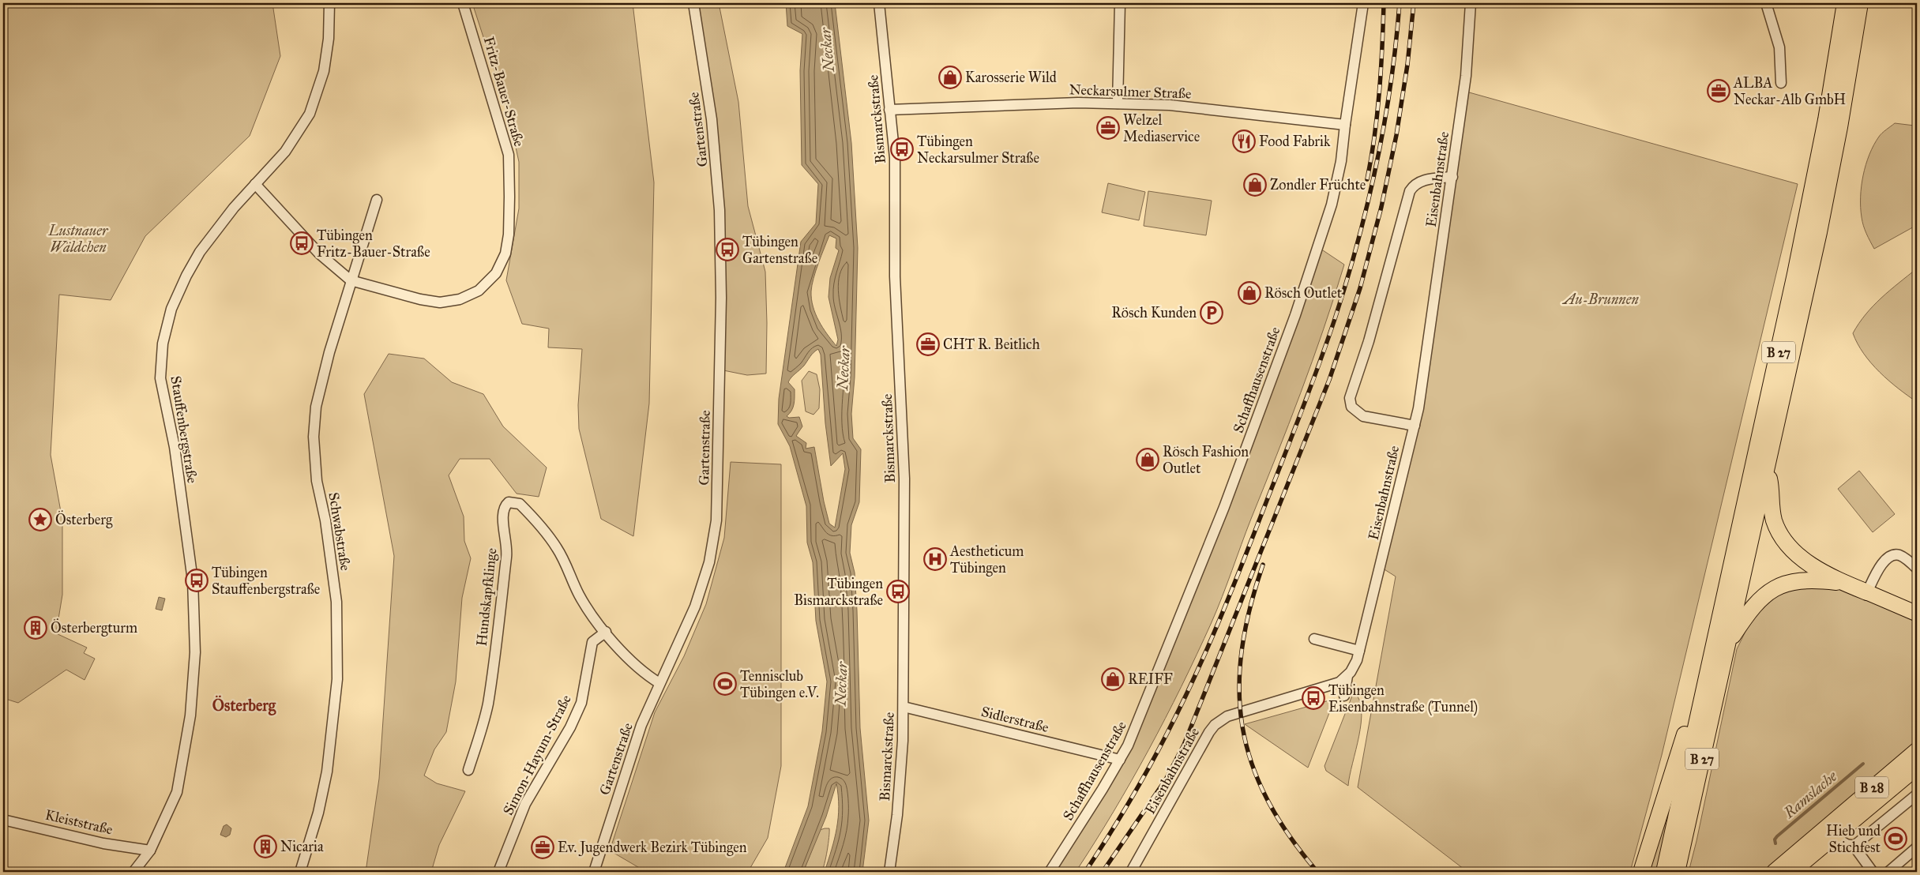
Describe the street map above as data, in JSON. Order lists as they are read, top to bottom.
{
  "streets": {
    "highway": ["B 27"],
    "main road": ["B 28"],
    "street": [
      "Fritz-Bauer-Straße",
      "Neckarsulmer Straße",
      "Bismarckstraße",
      "Gartenstraße",
      "Eisenbahnstraße",
      "Schaffhausenstraße",
      "Stauffenbergstraße",
      "Schwabstraße",
      "Hundskapfklinge",
      "Sidlerstraße",
      "Simon-Hayum-Straße",
      "Kleiststraße"
    ]
  },
  "crossings": [
    ["Fritz-Bauer-Straße", "Stauffenbergstraße"],
    ["Fritz-Bauer-Straße", "Schwabstraße"],
    ["Neckarsulmer Straße", "Bismarckstraße"],
    ["Neckarsulmer Straße", "Schaffhausenstraße"],
    ["Bismarckstraße", "Sidlerstraße"],
    ["Gartenstraße", "Hundskapfklinge"],
    ["Schaffhausenstraße", "Sidlerstraße"],
    ["Stauffenbergstraße", "Kleiststraße"],
    ["Hundskapfklinge", "Simon-Hayum-Straße"]
  ],
  "districts": ["Österberg"],
  "water": ["Neckar", "Ramslache"],
  "parks": ["Lustnauer Wäldchen", "Au-Brunnen"],
  "places": {
    "shop": [
      "Karosserie Wild",
      "Zondler Früchte",
      "Rösch Outlet",
      "Rösch Fashion Outlet",
      "REIFF"
    ],
    "office": [
      "ALBA Neckar-Alb GmbH",
      "Welzel Mediaservice",
      "CHT R. Beitlich",
      "Ev. Jugendwerk Bezirk Tübingen"
    ],
    "restaurant": ["Food Fabrik"],
    "bus stop": [
      "Tübingen Neckarsulmer Straße",
      "Tübingen Fritz-Bauer-Straße",
      "Tübingen Gartenstraße",
      "Tübingen Stauffenbergstraße",
      "Tübingen Bismarckstraße",
      "Tübingen Eisenbahnstraße (Tunnel)"
    ],
    "parking": ["Rösch Kunden"],
    "place": ["Österberg"],
    "hospital": ["Aestheticum Tübingen"],
    "building": ["Österbergturm", "Nicaria"],
    "sports": ["Tennisclub Tübingen e.V.", "Hieb und Stichfest"]
  }
}
